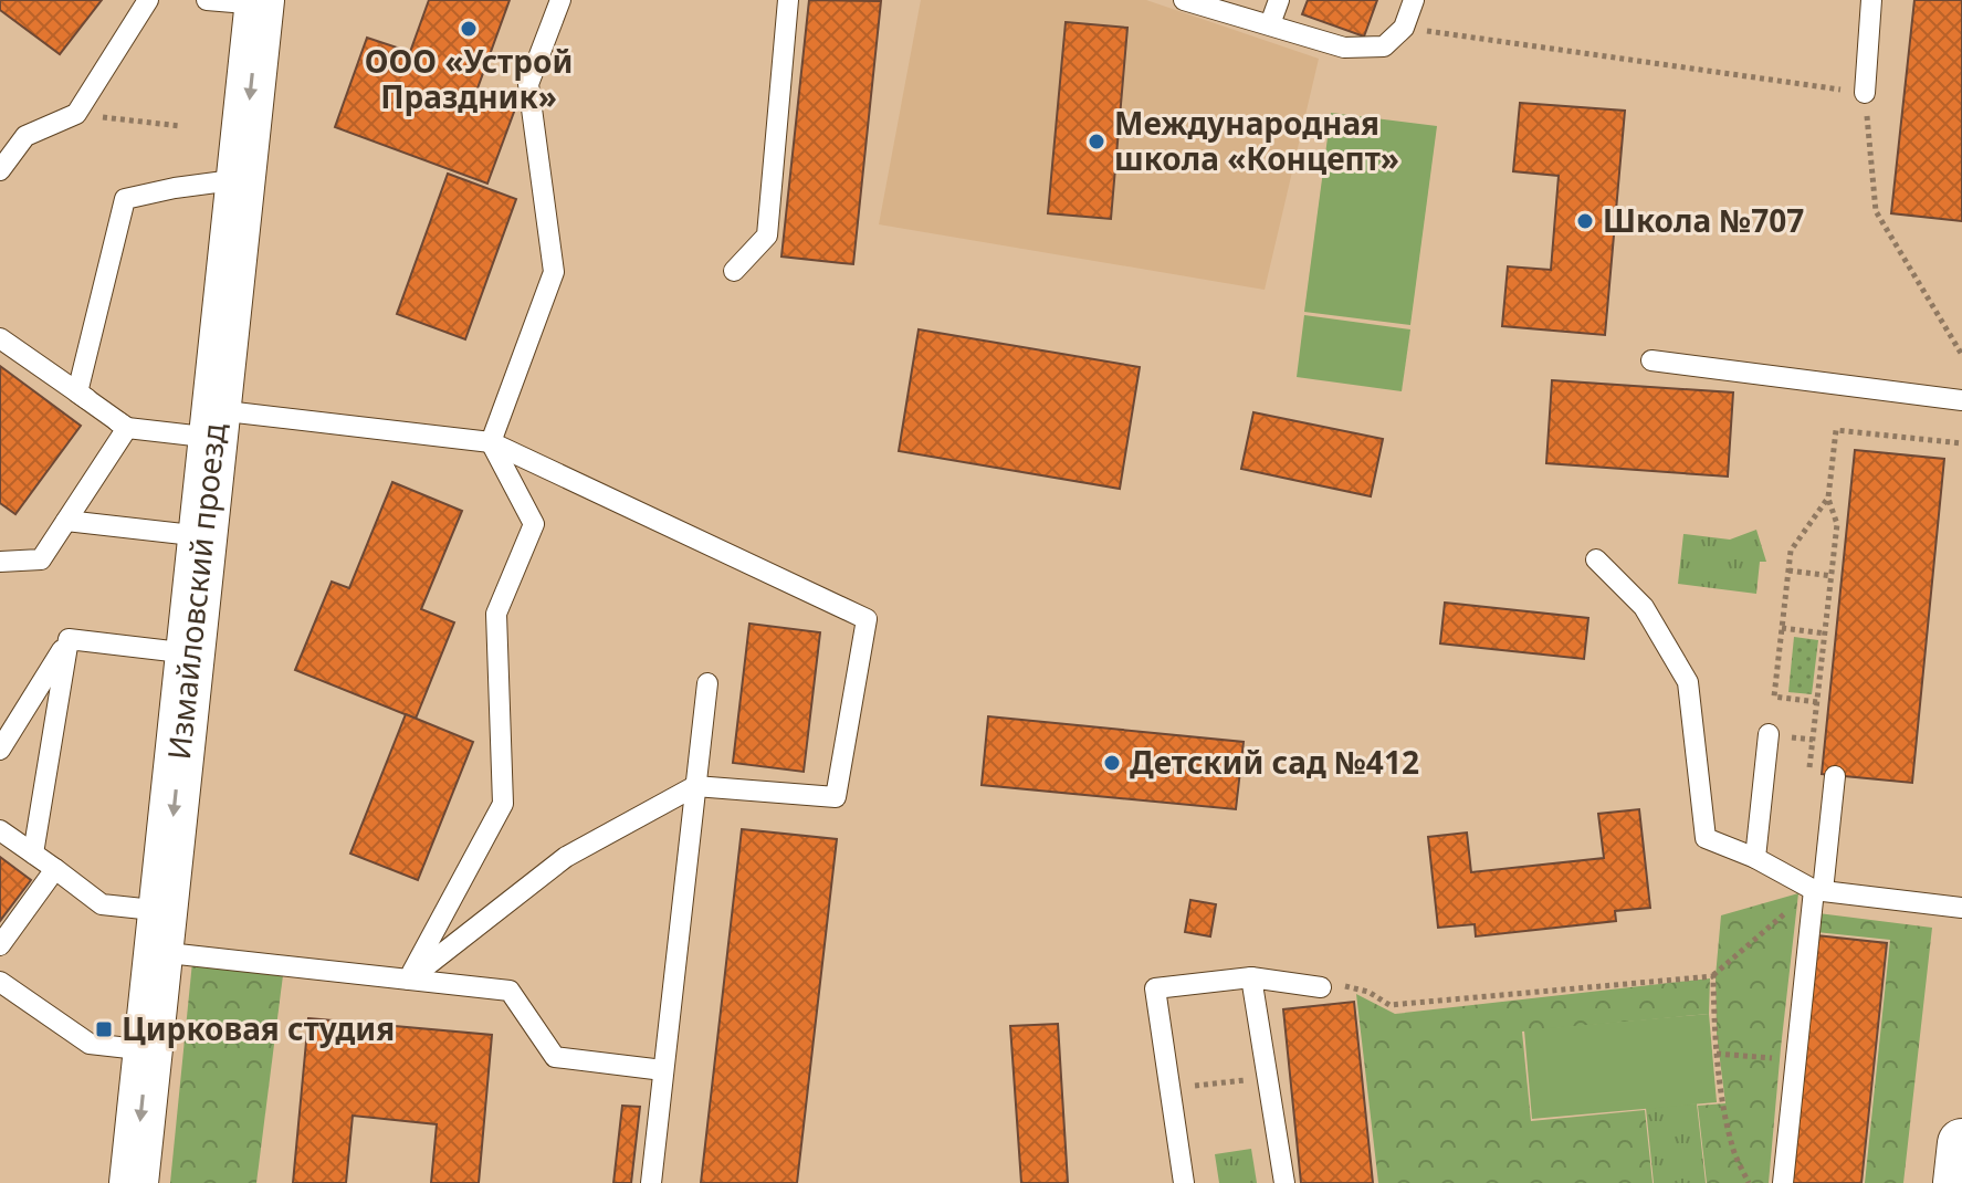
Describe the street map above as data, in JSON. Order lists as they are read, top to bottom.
{
  "streets": {
    "street": ["Измайловский проезд"]
  },
  "one_way": ["Измайловский проезд"],
  "places": {
    "other": [
      "ООО «Устрой Праздник»",
      "Международная школа «Концепт»",
      "Школа №707",
      "Детский сад №412"
    ],
    "transit": ["Цирковая студия"]
  }
}
